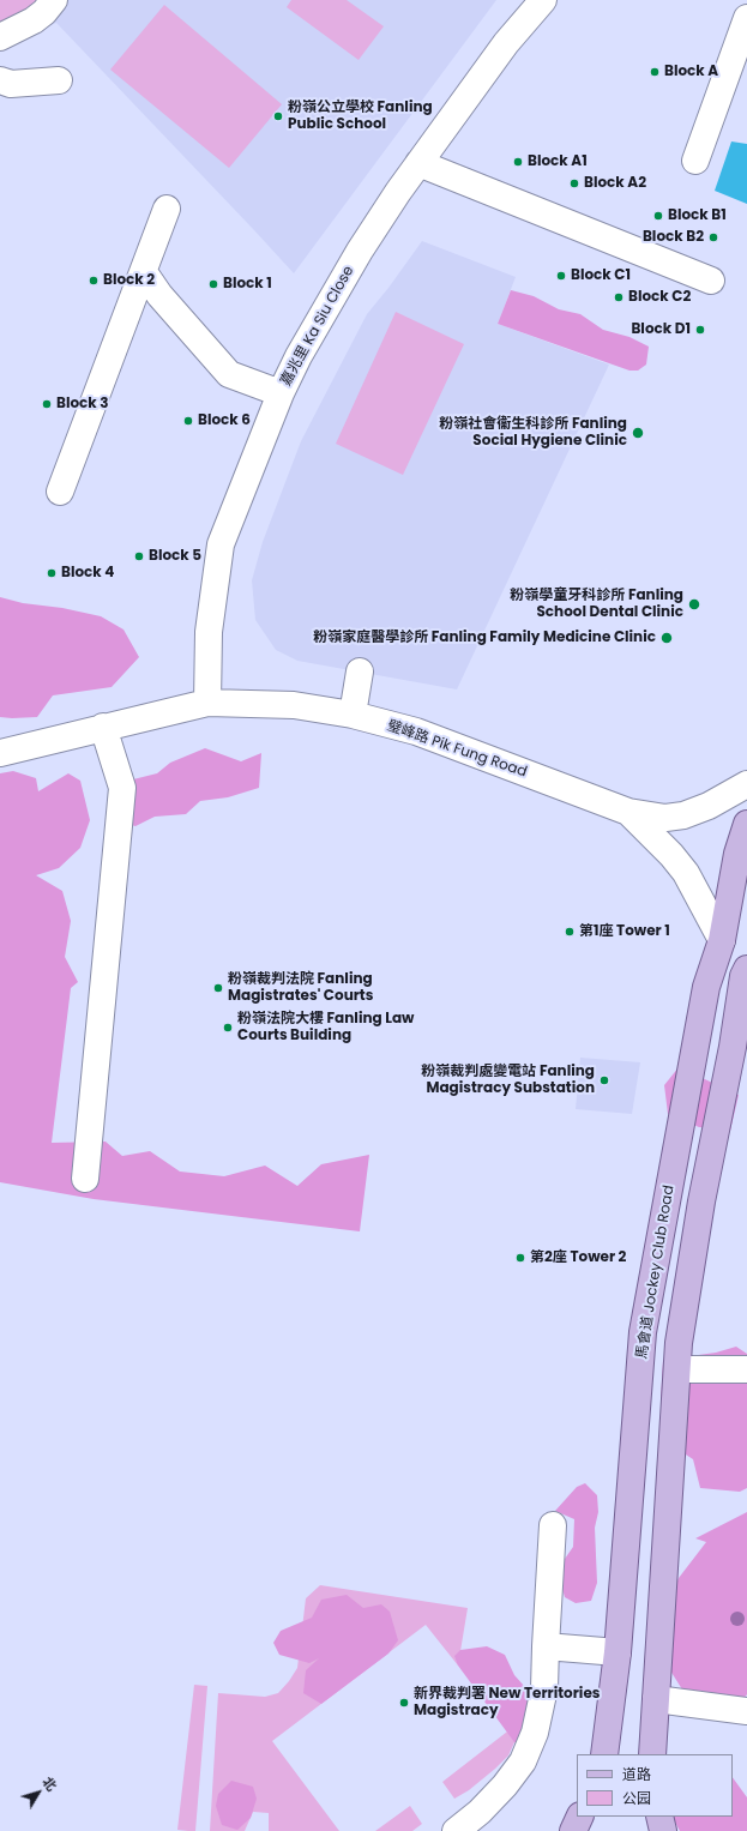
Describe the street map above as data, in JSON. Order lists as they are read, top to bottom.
{
  "streets": {
    "main road": ["馬會道 Jockey Club Road"],
    "street": ["嘉兆里 Ka Siu Close", "璧峰路 Pik Fung Road"]
  },
  "crossings": [
    ["嘉兆里 Ka Siu Close", "璧峰路 Pik Fung Road"],
    ["璧峰路 Pik Fung Road", "馬會道 Jockey Club Road"]
  ],
  "places": [
    "Block A",
    "粉嶺公立學校 Fanling Public School",
    "Block A1",
    "Block A2",
    "Block B1",
    "Block B2",
    "Block C1",
    "Block 2",
    "Block 1",
    "Block C2",
    "Block D1",
    "Block 3",
    "Block 6",
    "粉嶺社會衞生科診所 Fanling Social Hygiene Clinic",
    "Block 5",
    "Block 4",
    "粉嶺學童牙科診所 Fanling School Dental Clinic",
    "粉嶺家庭醫學診所 Fanling Family Medicine Clinic",
    "第1座 Tower 1",
    "粉嶺裁判法院 Fanling Magistrates' Courts",
    "粉嶺法院大樓 Fanling Law Courts Building",
    "粉嶺裁判處變電站 Fanling Magistracy Substation",
    "第2座 Tower 2",
    "新界裁判署 New Territories Magistracy"
  ],
  "legend": ["道路", "公园"],
  "north": "top right"
}
